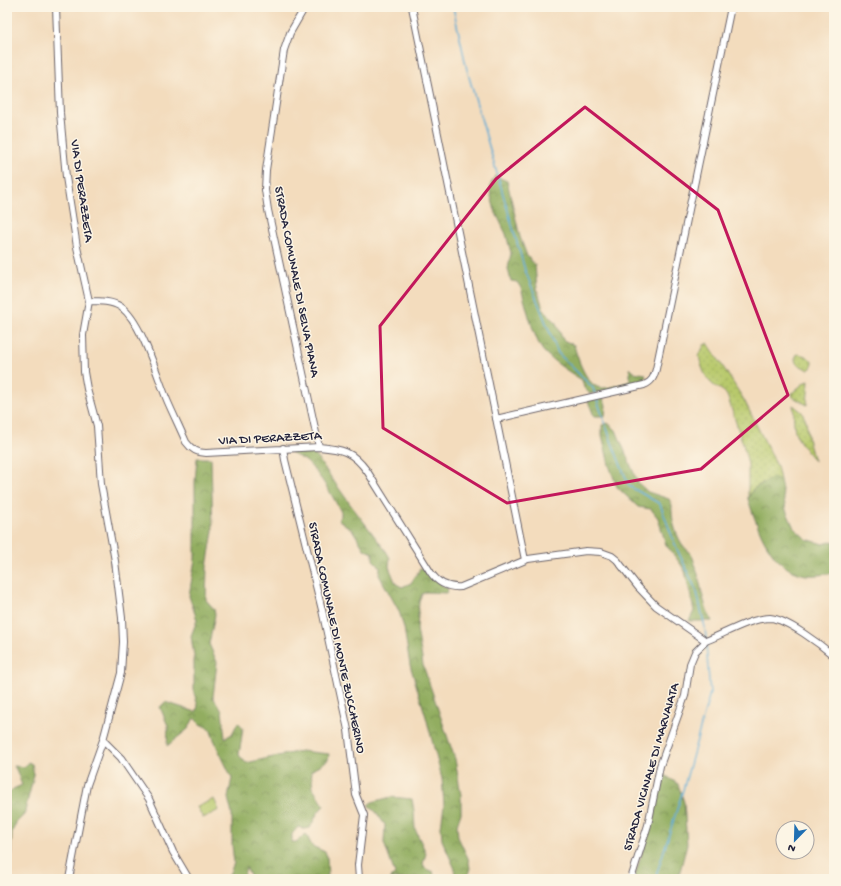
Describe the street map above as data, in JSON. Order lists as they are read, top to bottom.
{
  "streets": {
    "street": [
      "VIA DI PERAZZETA",
      "STRADA COMUNALE DI SELVA PIANA",
      "STRADA COMUNALE DI MONTE ZUCCHERINO",
      "STRADA VICINALE DI MARVAIATA"
    ]
  },
  "crossings": [
    ["VIA DI PERAZZETA", "STRADA COMUNALE DI SELVA PIANA"],
    ["VIA DI PERAZZETA", "STRADA COMUNALE DI MONTE ZUCCHERINO"],
    ["VIA DI PERAZZETA", "STRADA VICINALE DI MARVAIATA"]
  ],
  "north": "bottom left"
}
